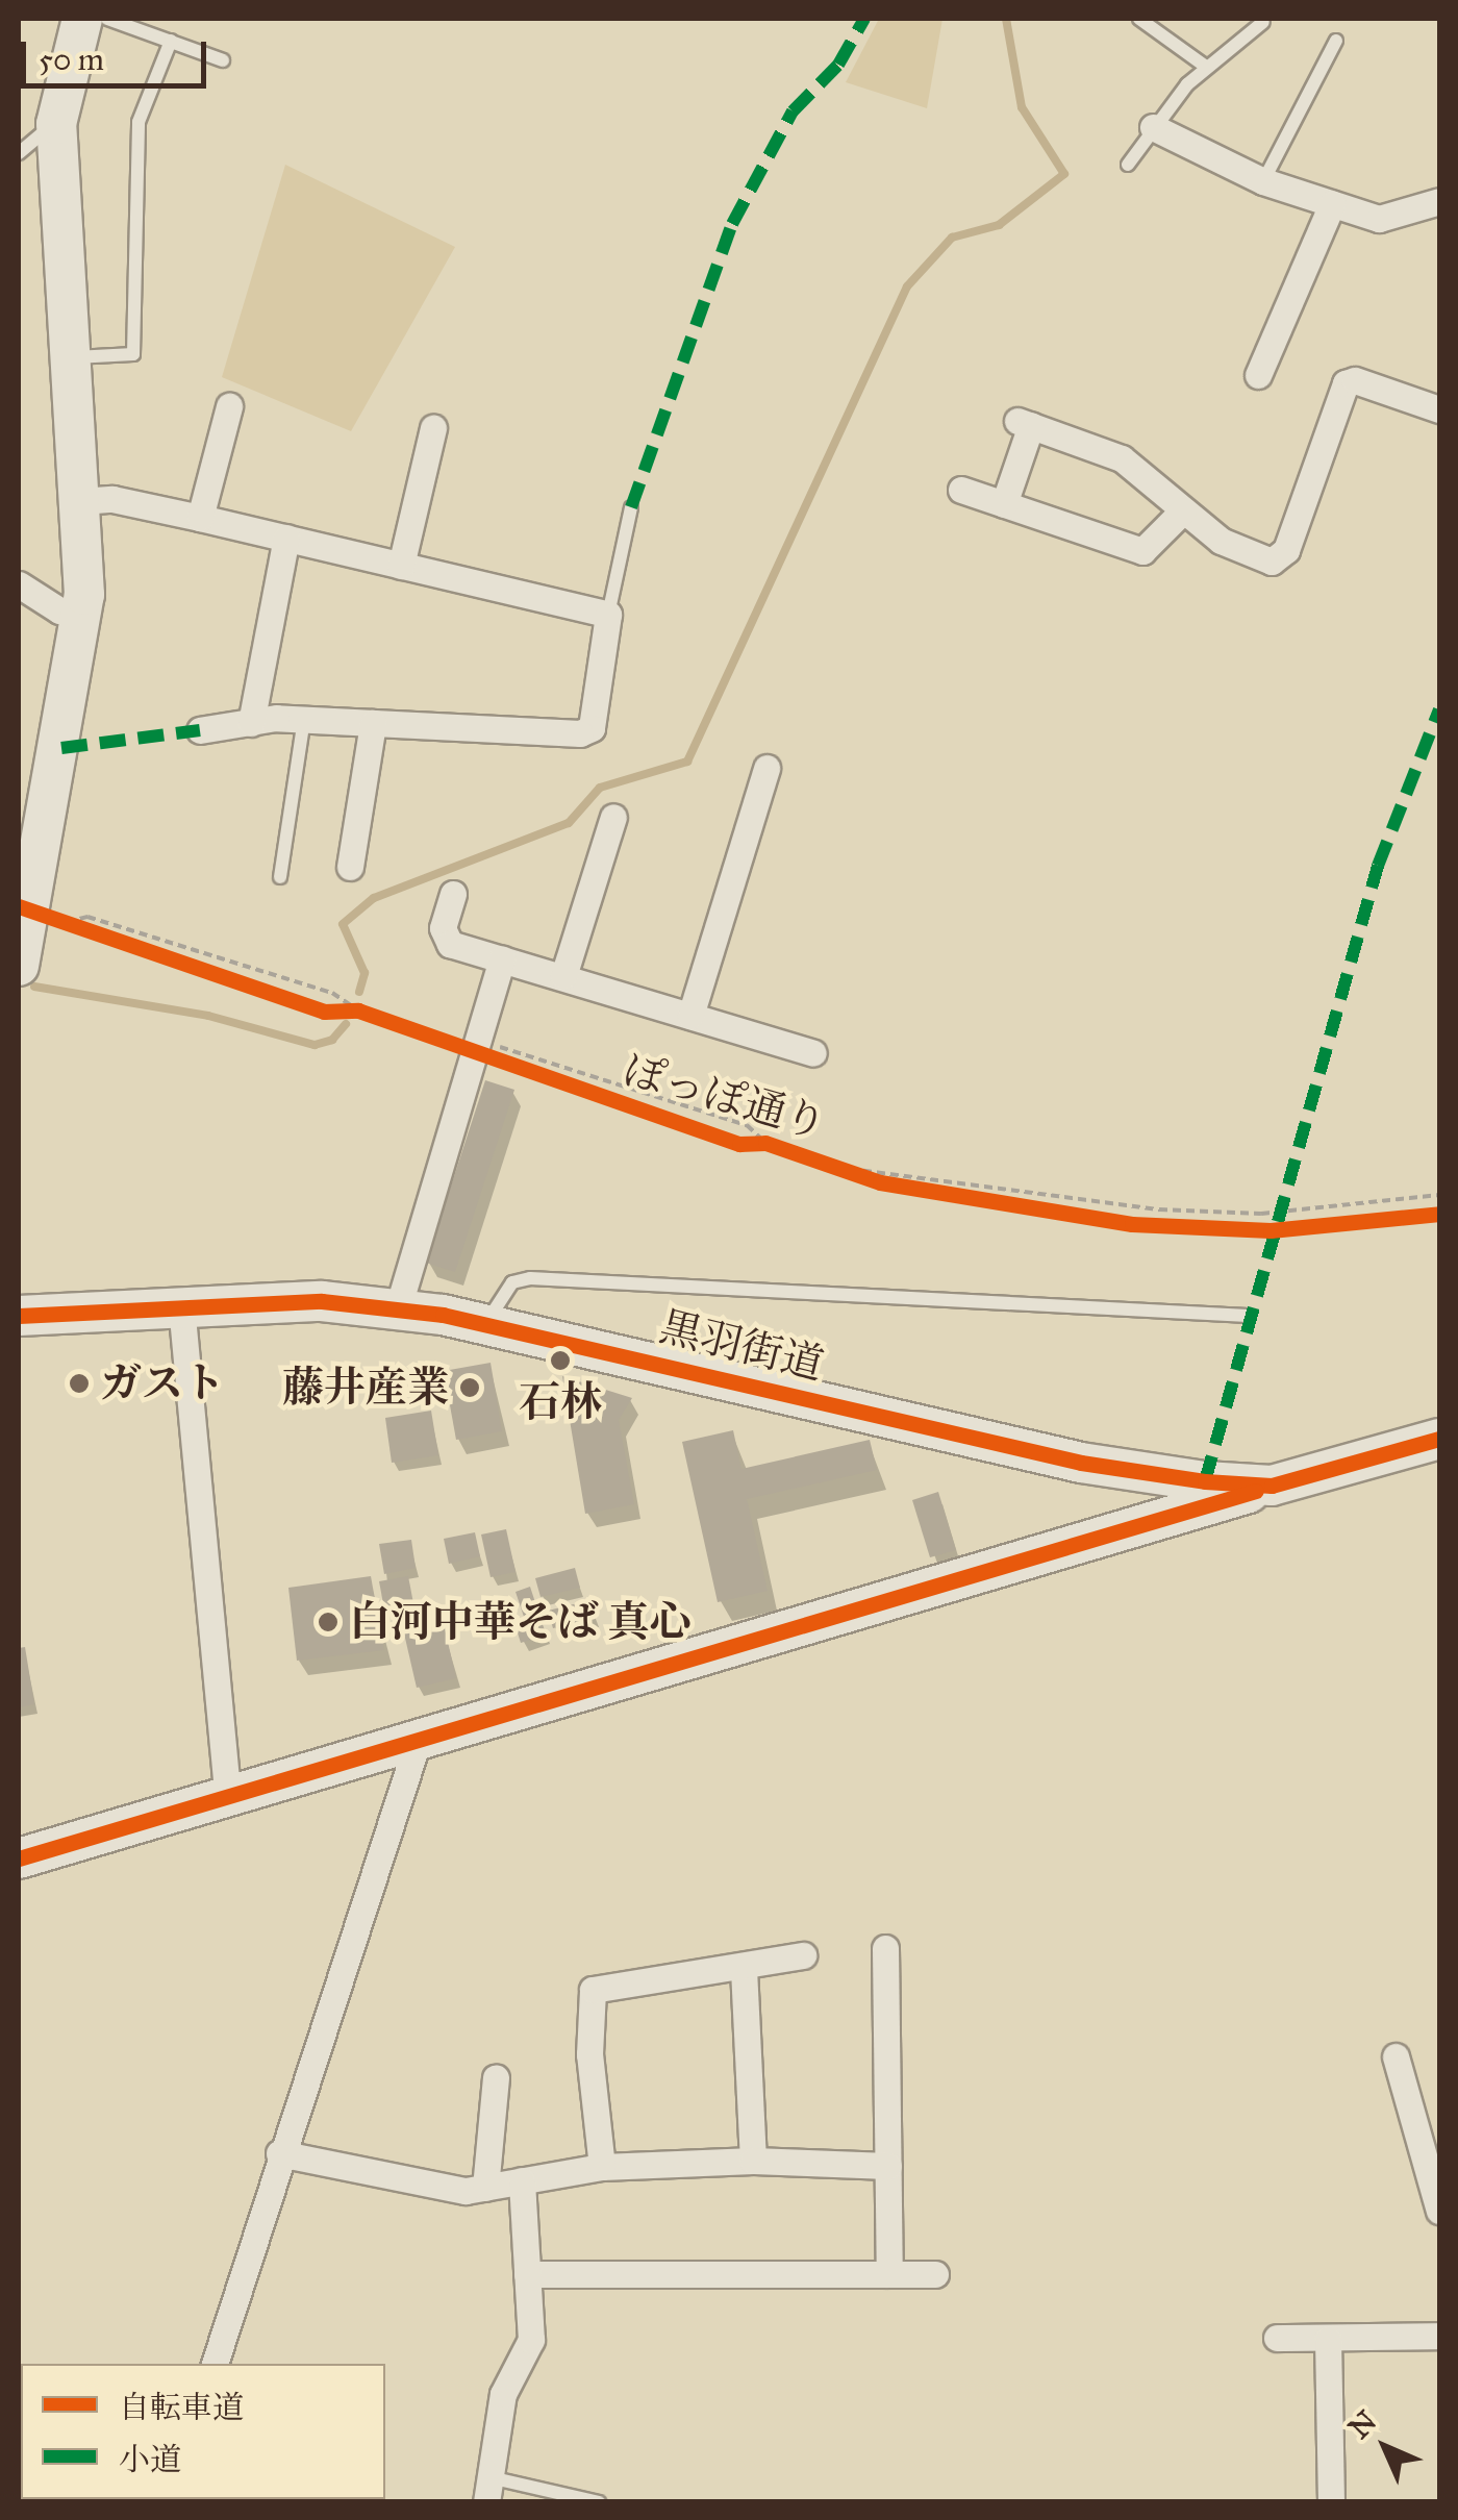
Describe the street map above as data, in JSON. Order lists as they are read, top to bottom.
{
  "streets": {
    "street": ["黒羽街道"],
    "cycle path": ["ぽっぽ通り"]
  },
  "places": [
    "石林",
    "ガスト",
    "藤井産業",
    "白河中華そば 真心"
  ],
  "legend": ["自転車道", "小道"],
  "scale_bar": "50 m",
  "north": "top left"
}
